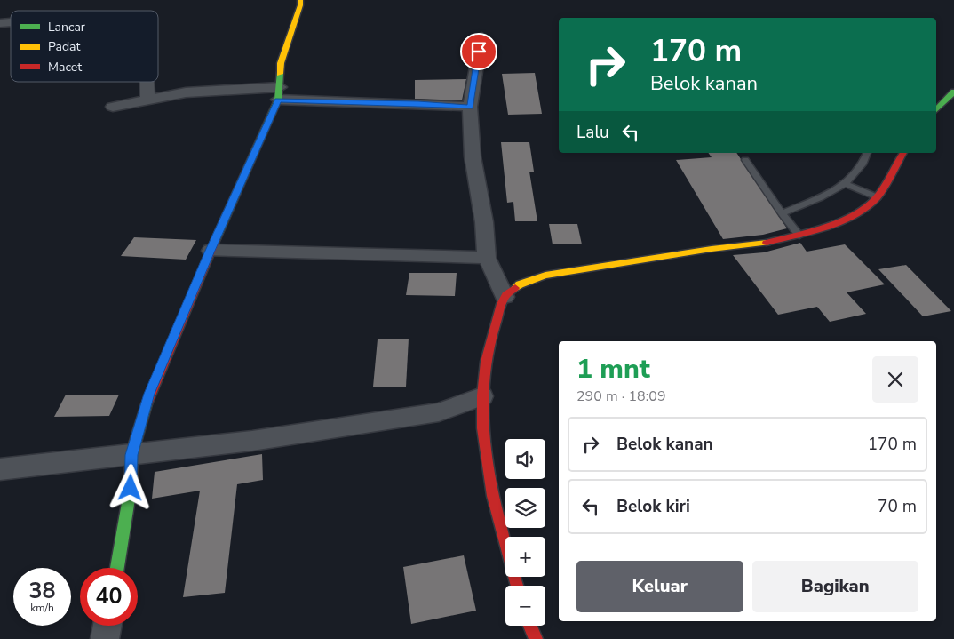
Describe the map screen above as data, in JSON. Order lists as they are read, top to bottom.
{
  "legend": ["Lancar", "Padat", "Macet"],
  "page": {
    "turn": ["170 m", "Belok kanan"],
    "then": "Lalu",
    "heading": ["1 mnt", "290 m · 18:09"],
    "list": [
      {
        "name": "Belok kanan",
        "value": "170 m"
      },
      {
        "name": "Belok kiri",
        "value": "70 m"
      }
    ],
    "map_buttons": ["+", "−"],
    "buttons": ["Keluar", "Bagikan"],
    "speed": "38 km/h",
    "limit": "40"
  }
}
